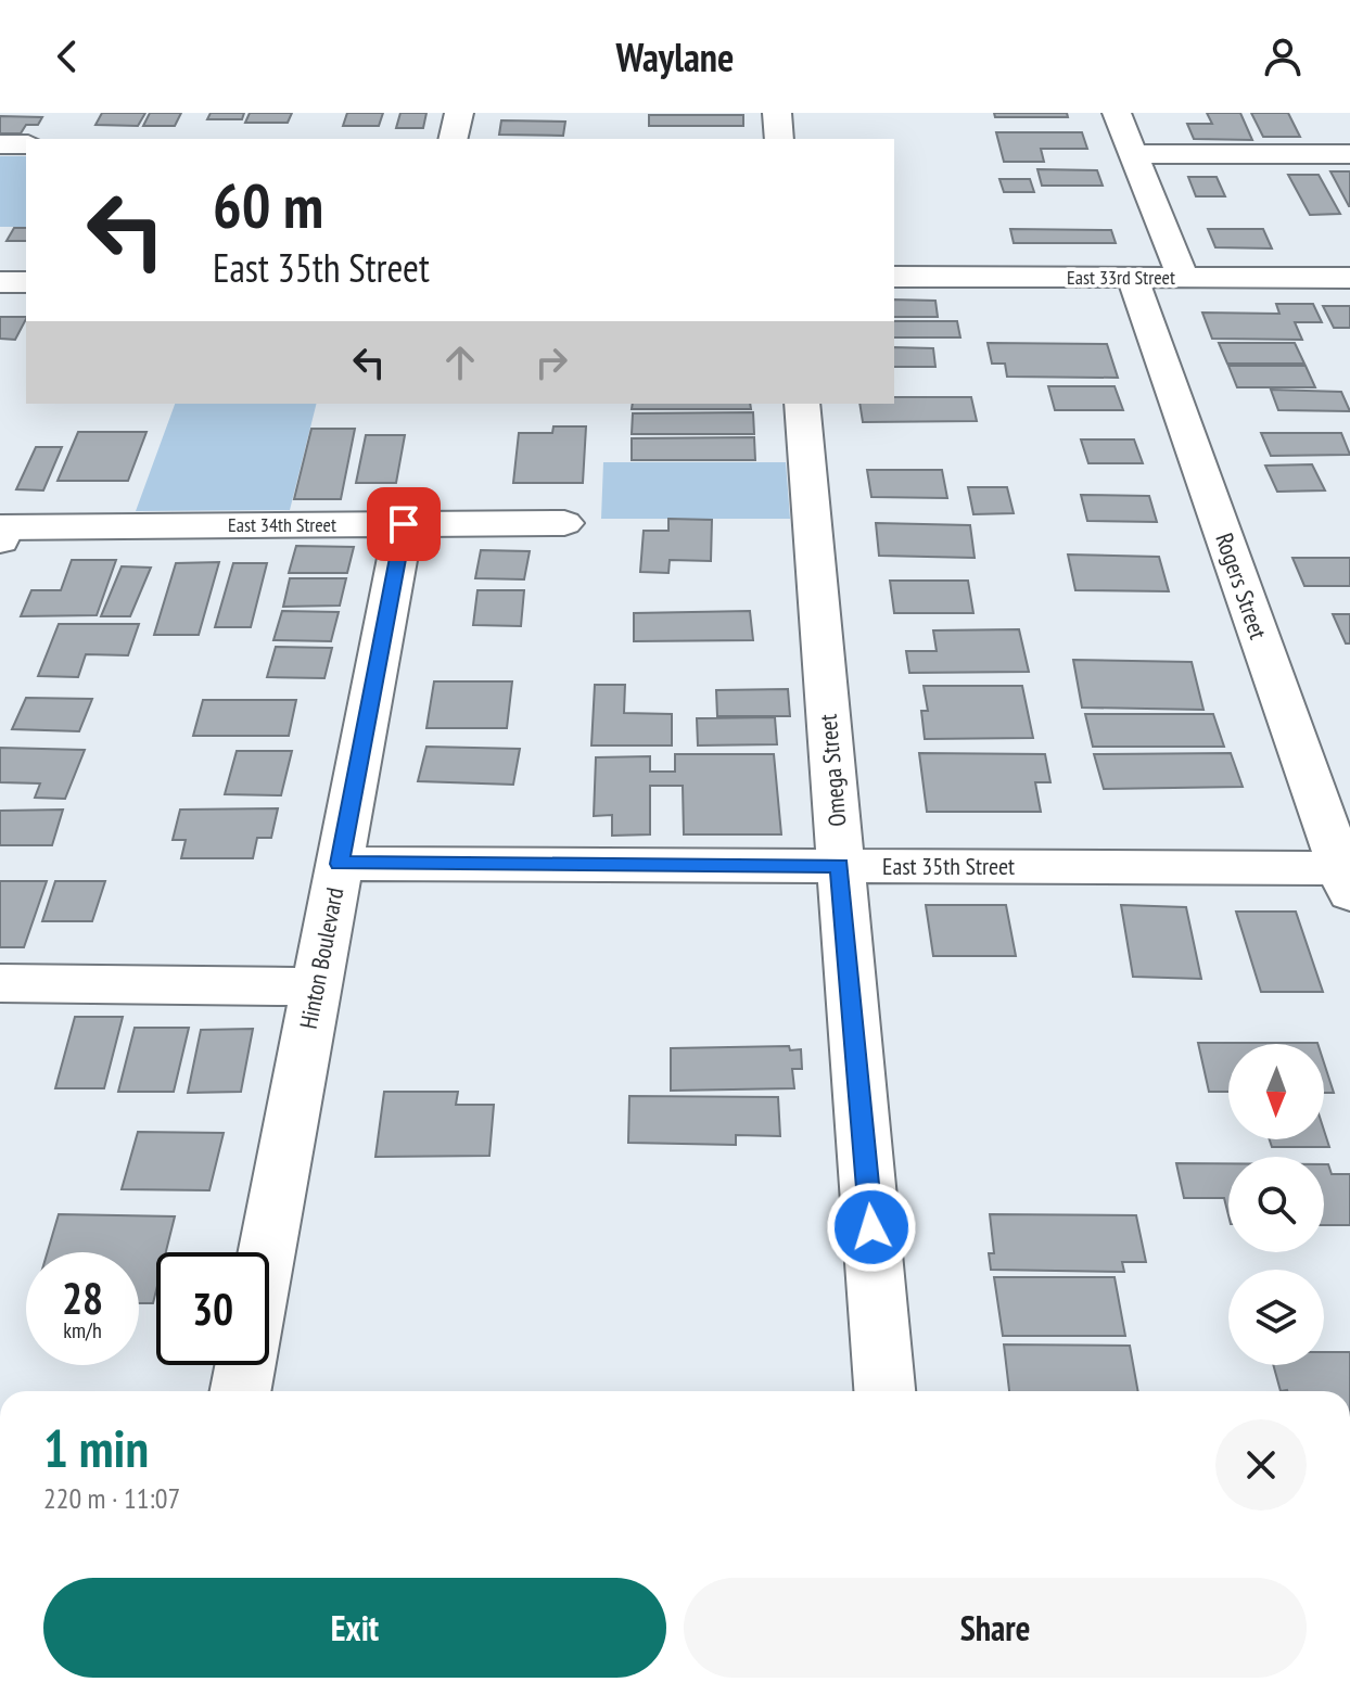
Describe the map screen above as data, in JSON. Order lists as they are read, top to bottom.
{
  "streets": {
    "street": [
      "East 33rd Street",
      "East 34th Street",
      "Rogers Street",
      "Omega Street",
      "East 35th Street",
      "Hinton Boulevard"
    ]
  },
  "crossings": [
    ["East 33rd Street", "Rogers Street"],
    ["East 34th Street", "Hinton Boulevard"],
    ["Rogers Street", "East 35th Street"],
    ["Omega Street", "East 35th Street"],
    ["East 35th Street", "Hinton Boulevard"]
  ],
  "north": "bottom",
  "page": {
    "header": "Waylane",
    "turn": ["60 m", "East 35th Street"],
    "speed": "28 km/h",
    "limit": "30",
    "heading": ["1 min", "220 m · 11:07"],
    "buttons": ["Exit", "Share"]
  }
}
